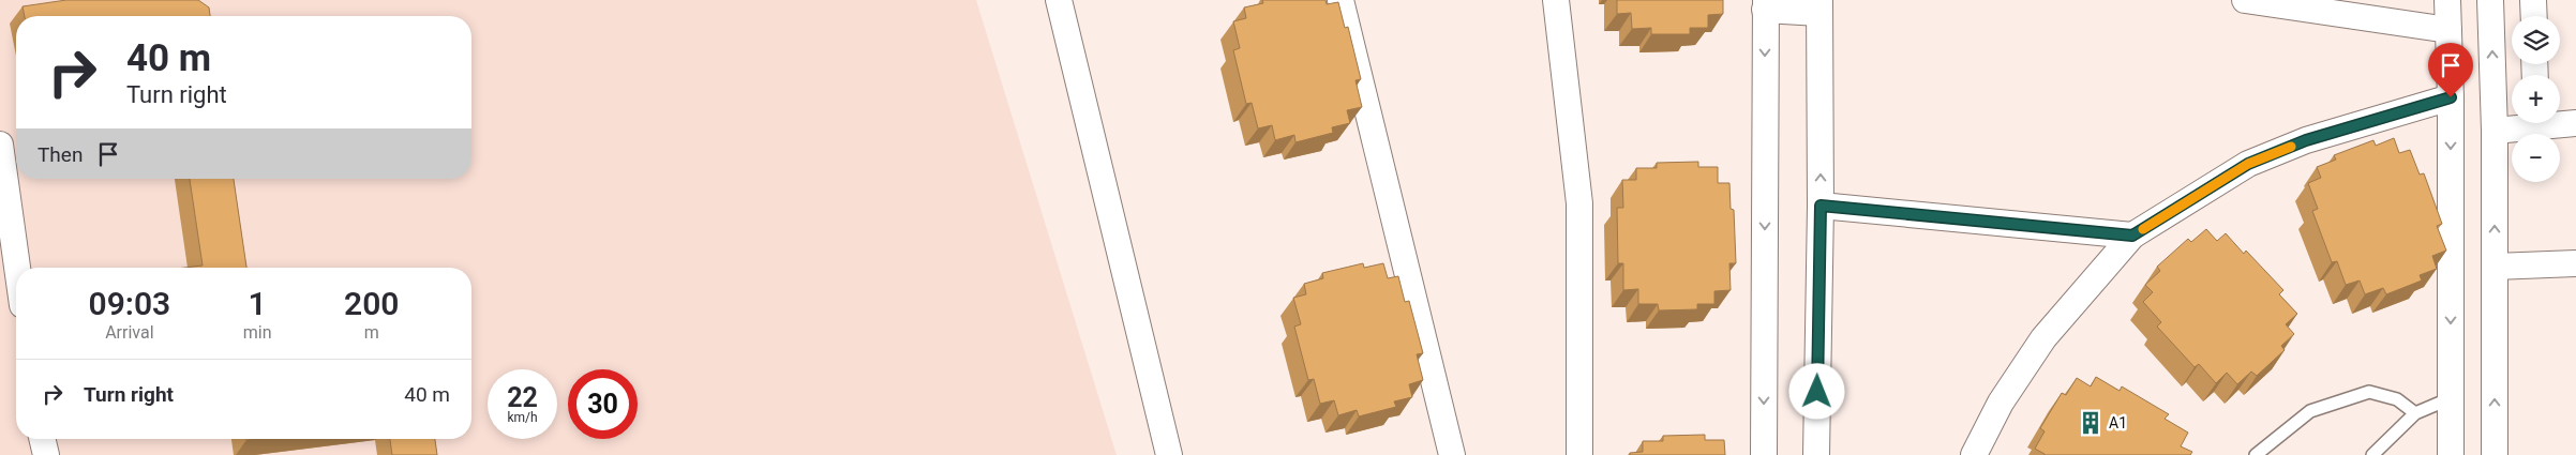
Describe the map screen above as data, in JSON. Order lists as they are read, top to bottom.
{
  "places": {
    "building": ["A1"]
  },
  "page": {
    "map_buttons": ["+", "−"],
    "turn": ["40 m", "Turn right"],
    "then": "Then",
    "eta": [
      "09:03",
      "Arrival",
      "1",
      "min",
      "200",
      "m"
    ],
    "list": [
      {
        "name": "Turn right",
        "value": "40 m"
      }
    ],
    "speed": "22 km/h",
    "limit": "30"
  }
}
